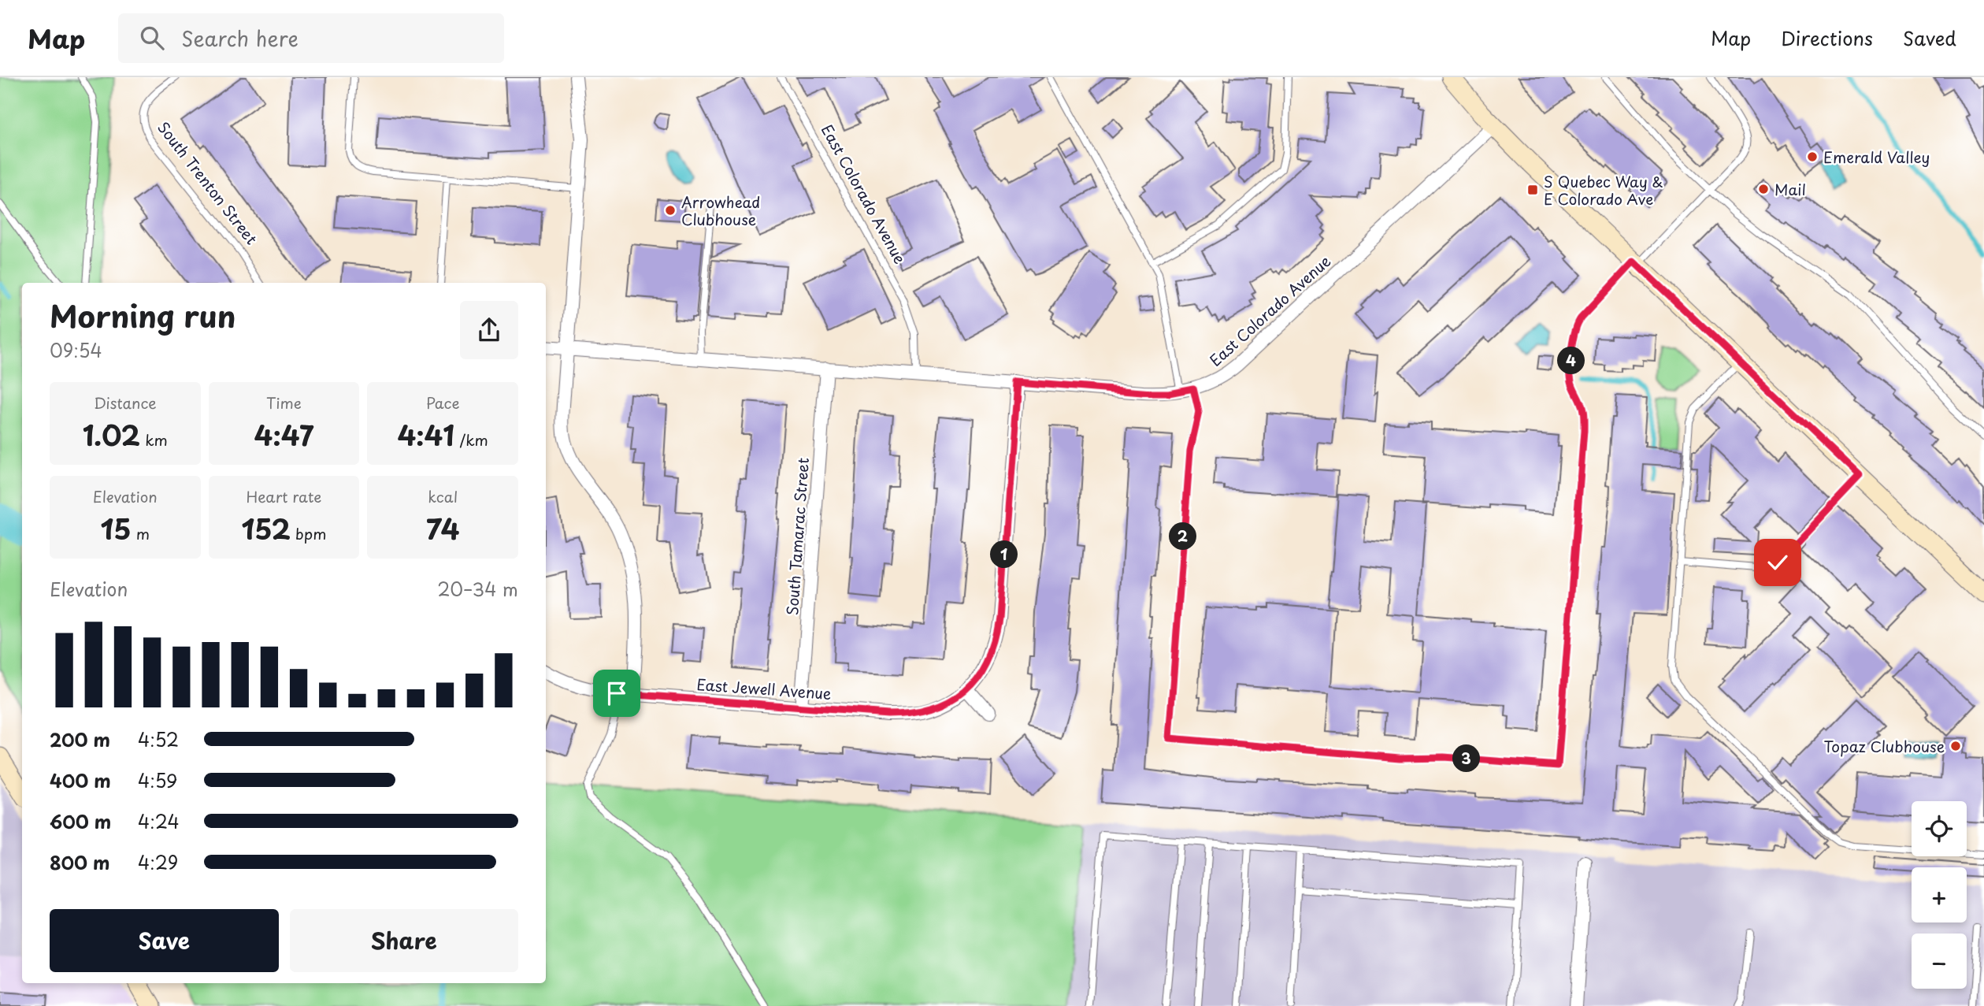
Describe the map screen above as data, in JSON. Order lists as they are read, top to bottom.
{
  "streets": {
    "street": ["East Colorado Avenue", "South Tamarac Street", "East Jewell Avenue"],
    "lane": ["South Trenton Street"]
  },
  "crossings": [
    ["East Colorado Avenue", "South Tamarac Street"],
    ["East Colorado Avenue", "East Jewell Avenue"],
    ["South Tamarac Street", "East Jewell Avenue"]
  ],
  "places": {
    "other": [
      "Emerald Valley",
      "Mail",
      "Arrowhead Clubhouse",
      "Topaz Clubhouse"
    ],
    "transit": ["S Quebec Way & E Colorado Ave"]
  },
  "page": {
    "header": "Map",
    "search": "Search here",
    "nav": ["Map", "Directions", "Saved"],
    "heading": ["Morning run", "09:54"],
    "pins": [
      "4",
      "2",
      "1",
      "3"
    ],
    "stats": [
      ["Distance", "1.02 km"],
      ["Time", "4:47"],
      ["Pace", "4:41 /km"],
      ["Elevation", "15 m"],
      ["Heart rate", "152 bpm"],
      ["kcal", "74"]
    ],
    "chart": ["Elevation", "20–34 m"],
    "list": [
      {
        "name": "200 m",
        "note": "4:52"
      },
      {
        "name": "400 m",
        "note": "4:59"
      },
      {
        "name": "600 m",
        "note": "4:24"
      },
      {
        "name": "800 m",
        "note": "4:29"
      }
    ],
    "map_buttons": ["+", "−"],
    "buttons": ["Save", "Share"]
  }
}
